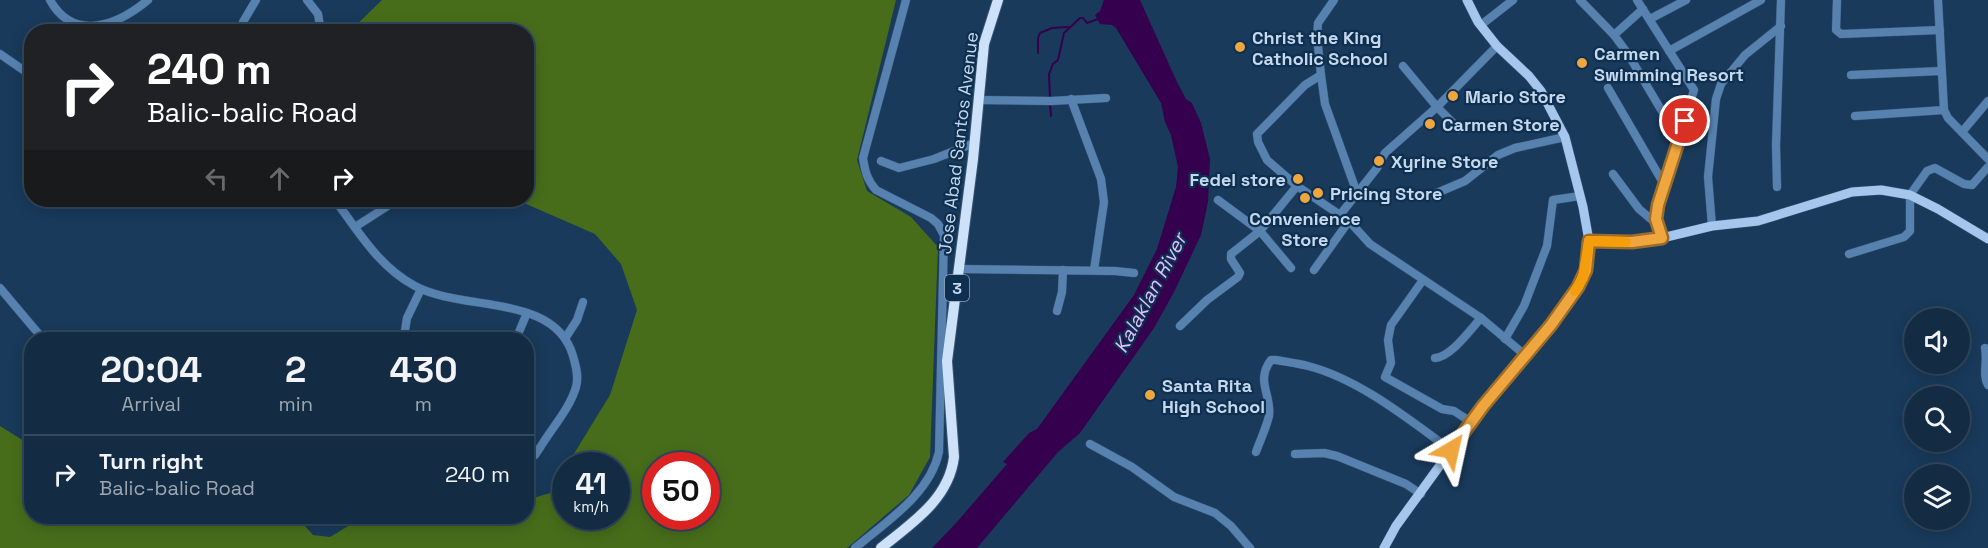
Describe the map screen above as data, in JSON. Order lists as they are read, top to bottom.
{
  "streets": {
    "highway": ["Jose Abad Santos Avenue", "3"]
  },
  "water": ["Kalaklan River"],
  "places": [
    "Christ the King Catholic School",
    "Carmen Swimming Resort",
    "Mario Store",
    "Carmen Store",
    "Xyrine Store",
    "Fedel store",
    "Pricing Store",
    "Convenience Store",
    "Santa Rita High School"
  ],
  "page": {
    "turn": ["240 m", "Balic-balic Road"],
    "eta": [
      "20:04",
      "Arrival",
      "2",
      "min",
      "430",
      "m"
    ],
    "list": [
      {
        "name": "Turn right",
        "note": "Balic-balic Road",
        "value": "240 m"
      }
    ],
    "speed": "41 km/h",
    "limit": "50"
  }
}
